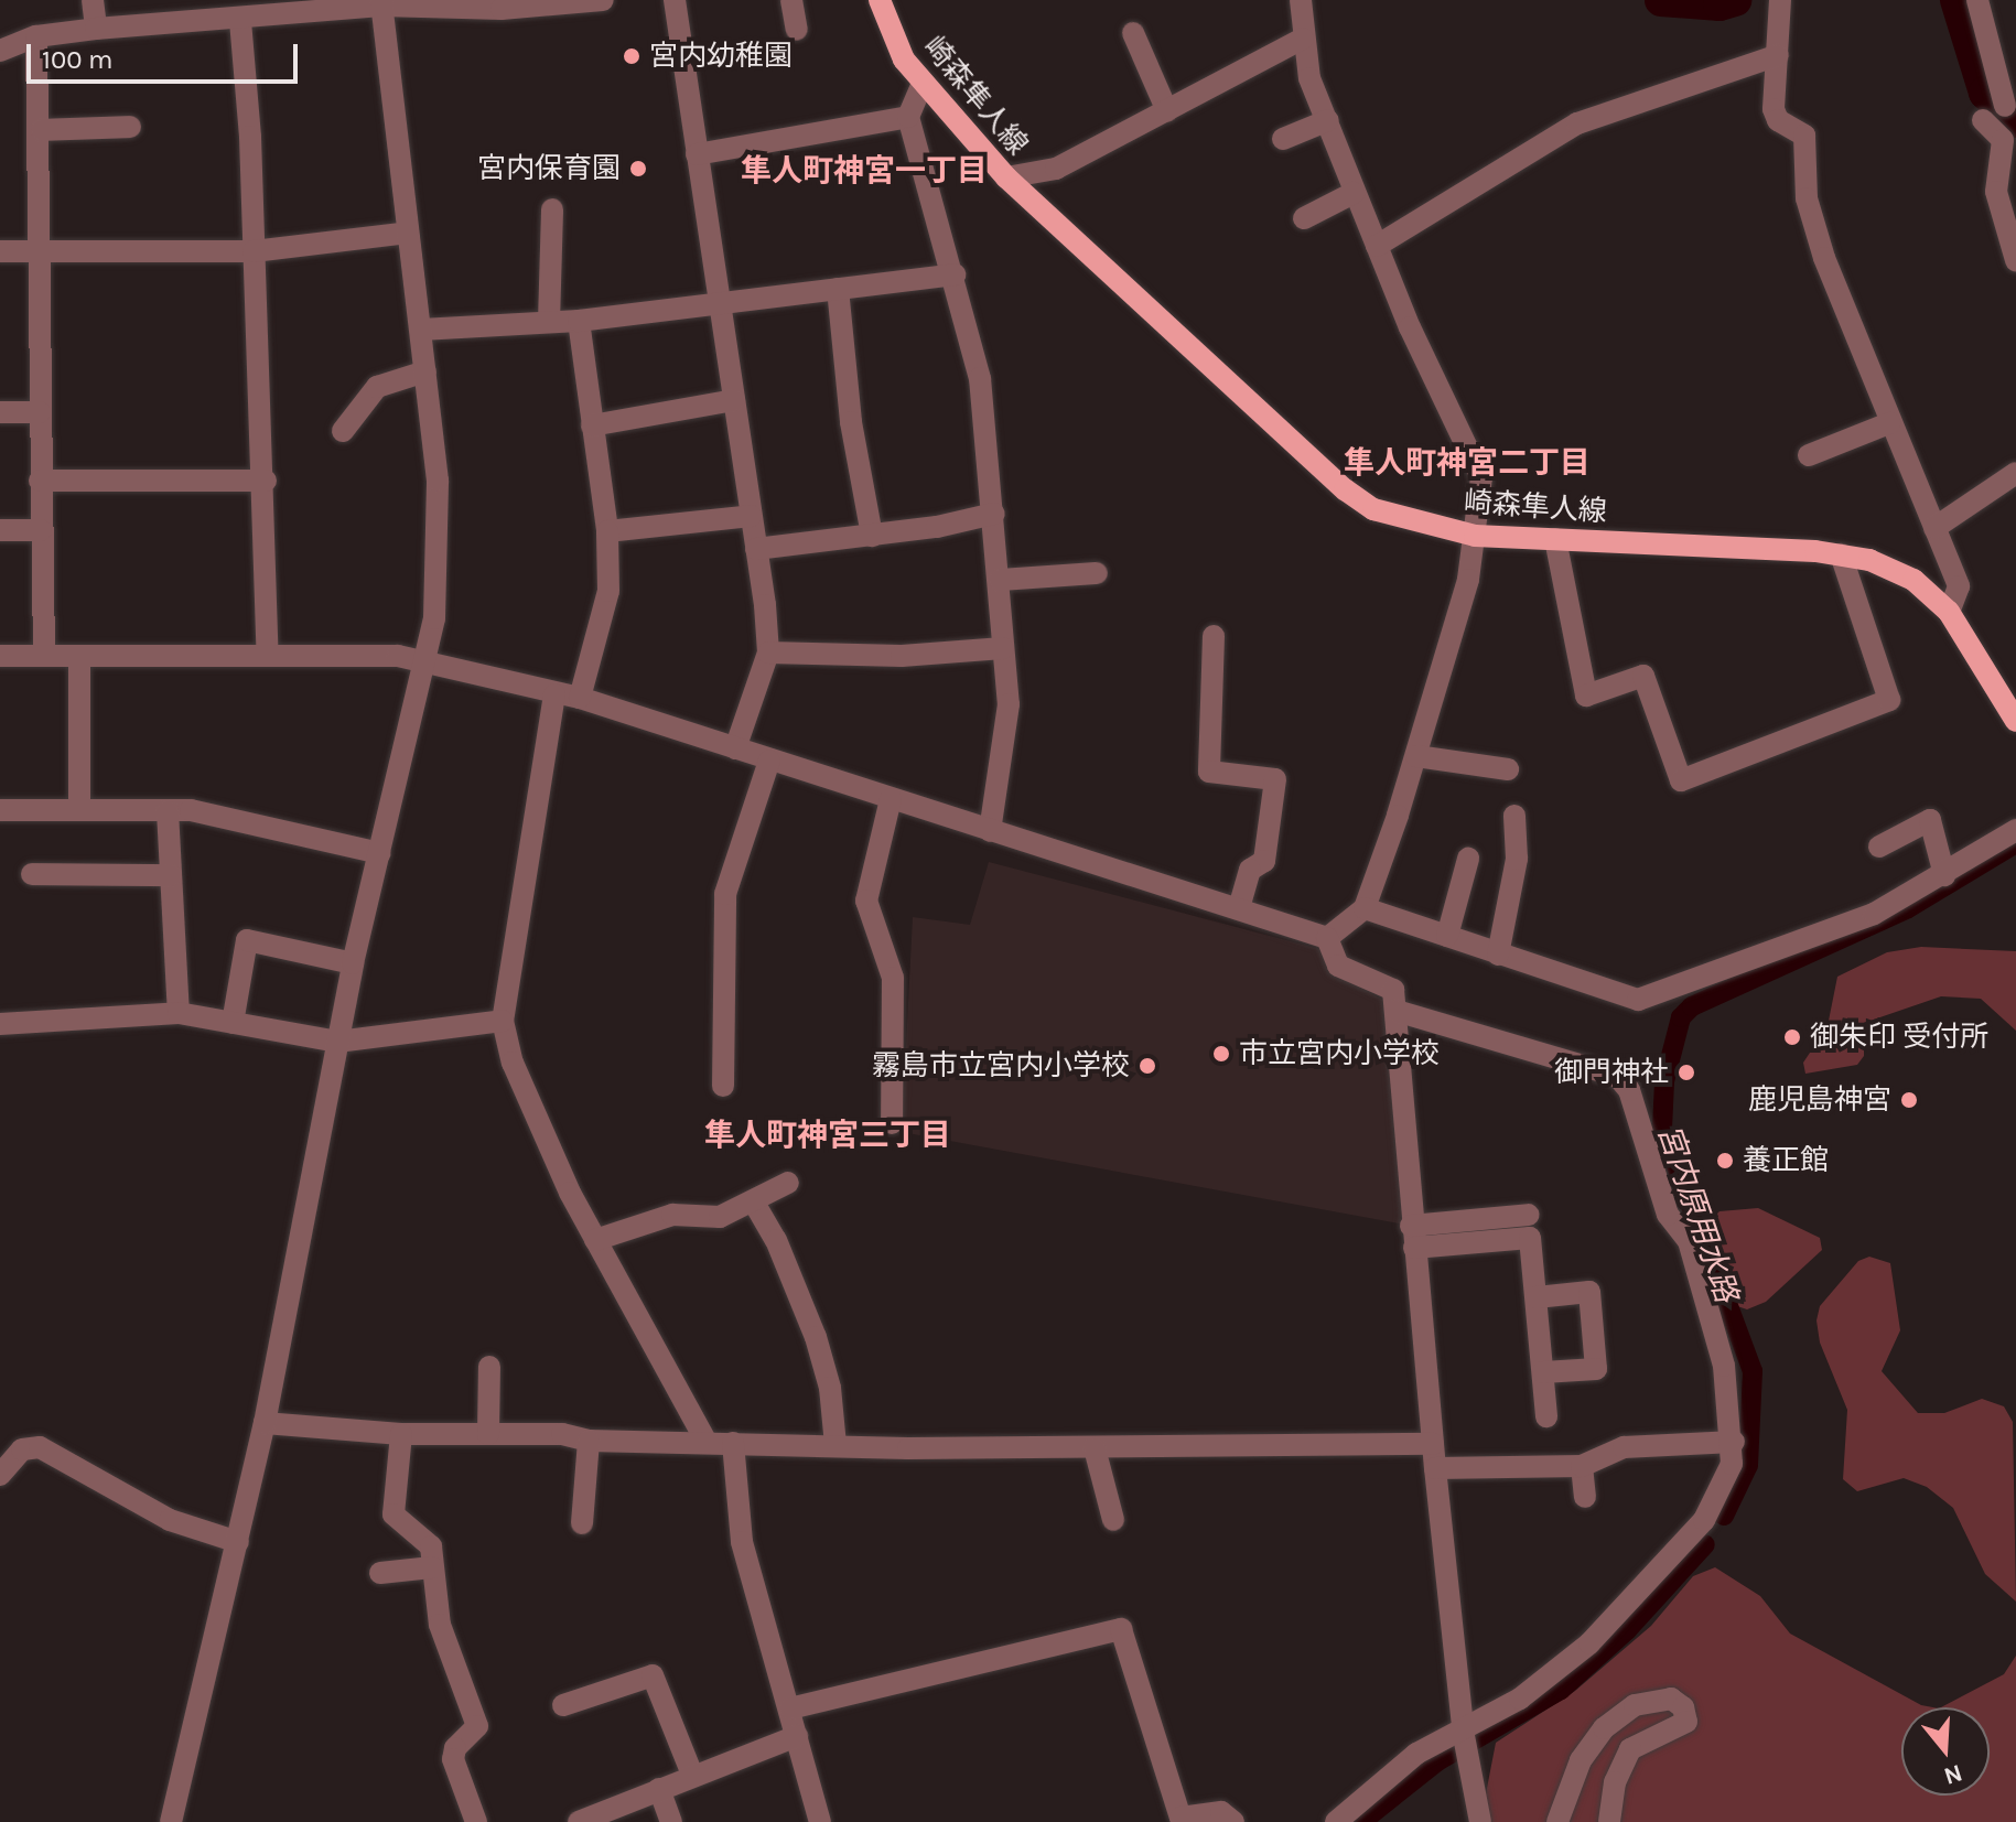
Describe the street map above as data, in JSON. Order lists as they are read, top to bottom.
{
  "streets": {
    "main road": ["崎森隼人線"]
  },
  "districts": ["隼人町神宮一丁目", "隼人町神宮二丁目", "隼人町神宮三丁目"],
  "water": ["宮内原用水路"],
  "places": [
    "宮内幼稚園",
    "宮内保育園",
    "御朱印 受付所",
    "市立宮内小学校",
    "霧島市立宮内小学校",
    "御門神社",
    "鹿児島神宮",
    "養正館"
  ],
  "scale_bar": "100 m",
  "north": "bottom"
}
